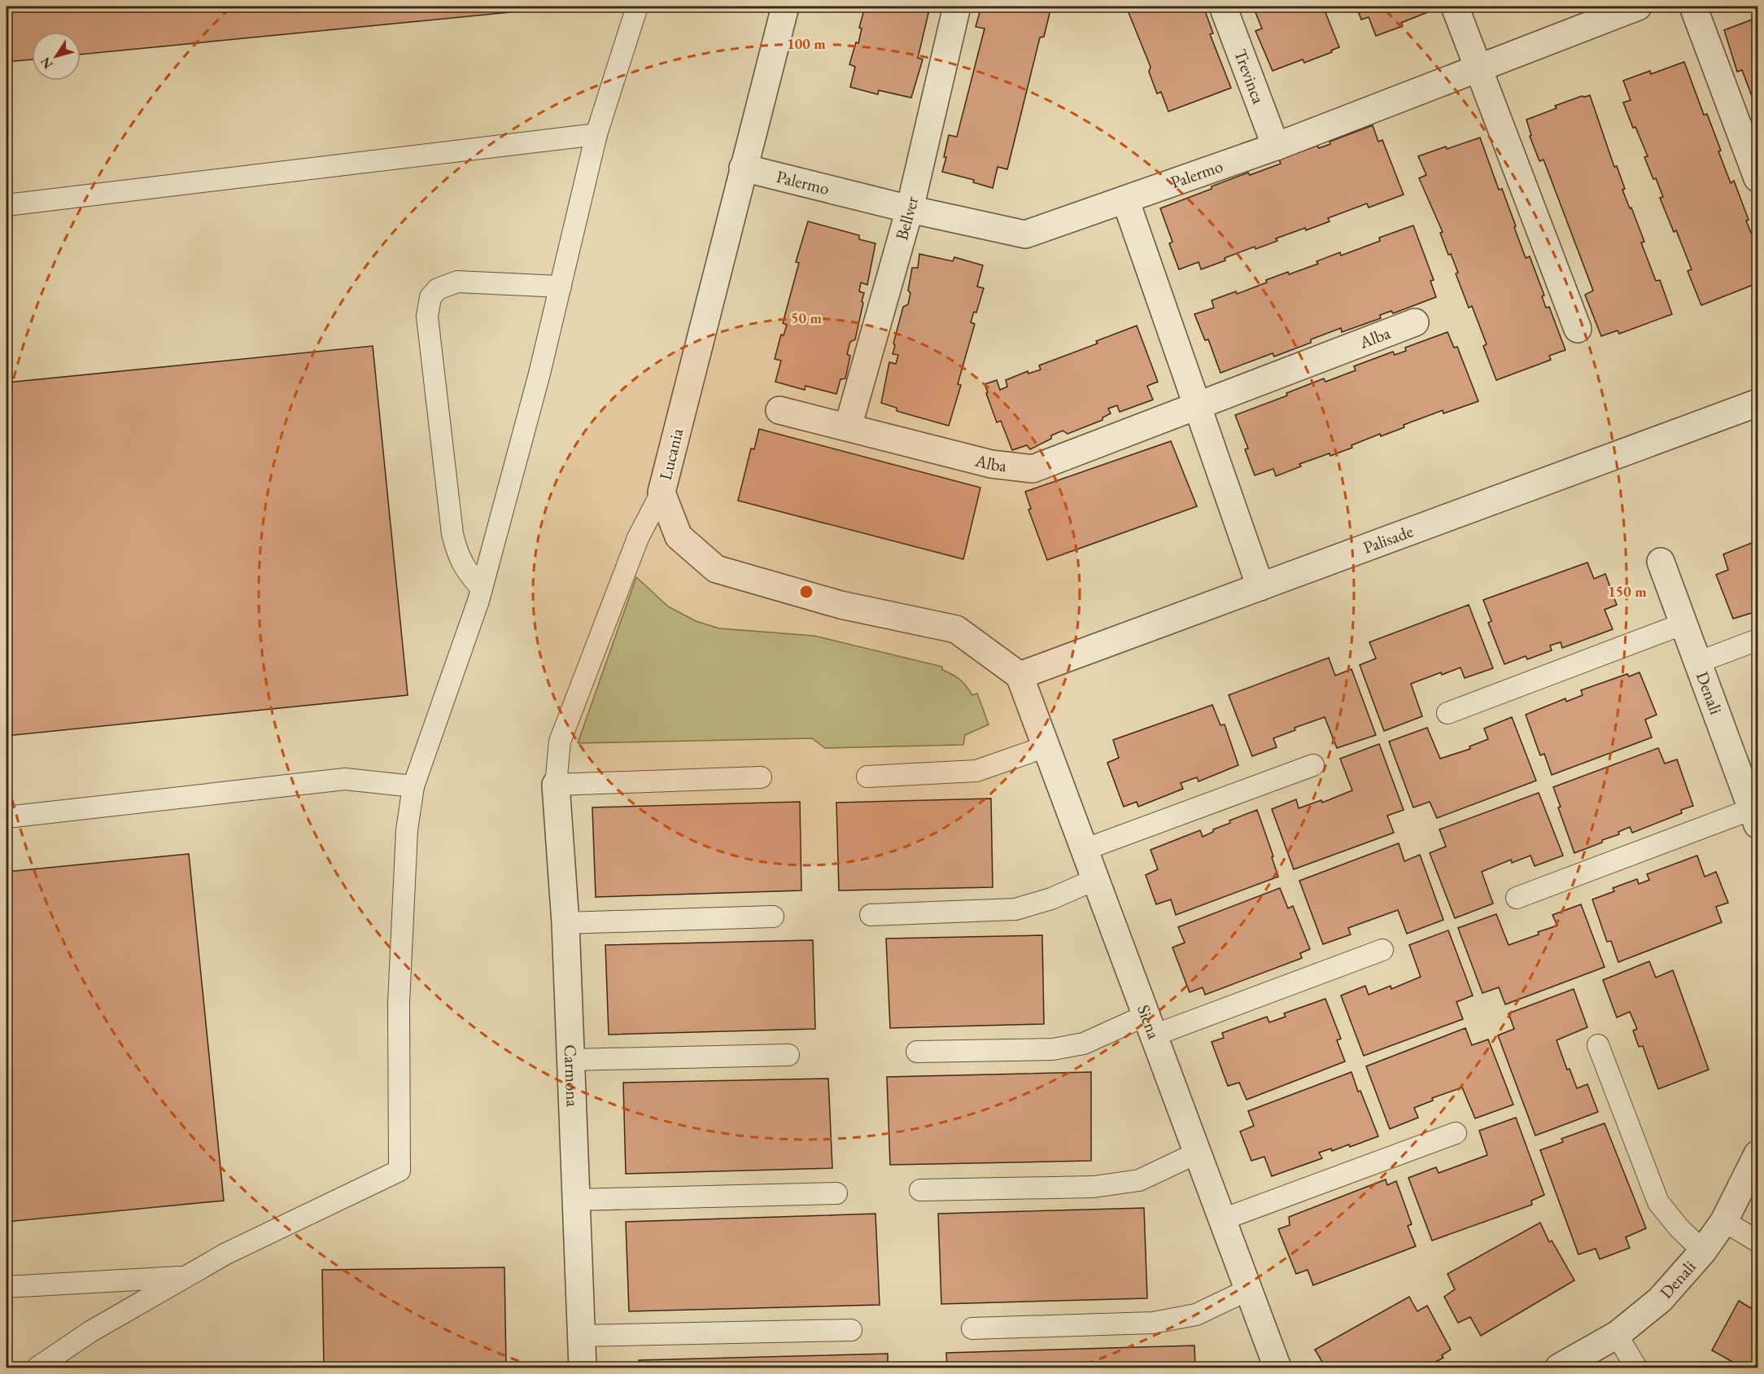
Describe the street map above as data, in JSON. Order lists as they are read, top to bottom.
{
  "streets": {
    "street": [
      "Trevinca",
      "Palermo",
      "Bellver",
      "Alba",
      "Lucania",
      "Palisade",
      "Denali",
      "Siena",
      "Carmona"
    ]
  },
  "crossings": [
    ["Trevinca", "Palermo"],
    ["Palermo", "Bellver"],
    ["Palermo", "Lucania"],
    ["Bellver", "Alba"],
    ["Lucania", "Palisade"],
    ["Lucania", "Siena"],
    ["Palisade", "Siena"]
  ],
  "north": "bottom left",
  "rings": ["100 m", "50 m", "150 m"]
}
